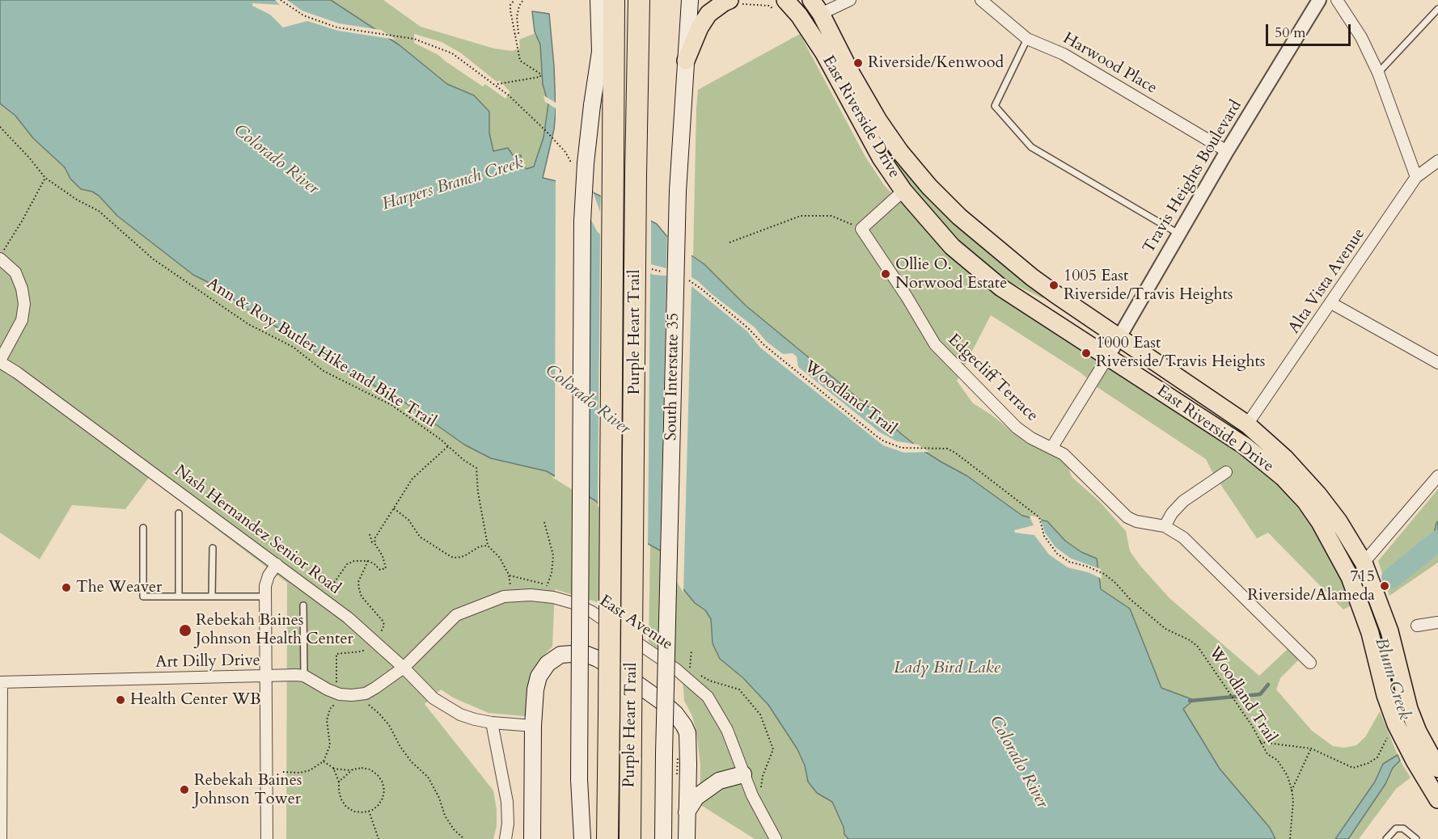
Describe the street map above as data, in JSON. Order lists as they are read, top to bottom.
{
  "streets": {
    "highway": ["Purple Heart Trail"],
    "main road": ["East Riverside Drive", "South Interstate 35"],
    "street": [
      "Harwood Place",
      "Travis Heights Boulevard",
      "Alta Vista Avenue",
      "Edgecliff Terrace",
      "Nash Hernandez Senior Road",
      "East Avenue",
      "Art Dilly Drive"
    ],
    "path": ["Ann & Roy Butler Hike and Bike Trail", "Woodland Trail"]
  },
  "crossings": [
    ["Harwood Place", "Travis Heights Boulevard"],
    ["East Riverside Drive", "Travis Heights Boulevard"],
    ["East Riverside Drive", "Alta Vista Avenue"],
    ["Travis Heights Boulevard", "Edgecliff Terrace"],
    ["Nash Hernandez Senior Road", "East Avenue"]
  ],
  "water": [
    "Colorado River",
    "Harpers Branch Creek",
    "Lady Bird Lake",
    "Blunn Creek"
  ],
  "places": [
    "Riverside/Kenwood",
    "Ollie O. Norwood Estate",
    "1005 East Riverside/Travis Heights",
    "1000 East Riverside/Travis Heights",
    "715 Riverside/Alameda",
    "The Weaver",
    "Rebekah Baines Johnson Health Center",
    "Health Center WB",
    "Rebekah Baines Johnson Tower"
  ],
  "scale_bar": "50 m"
}
